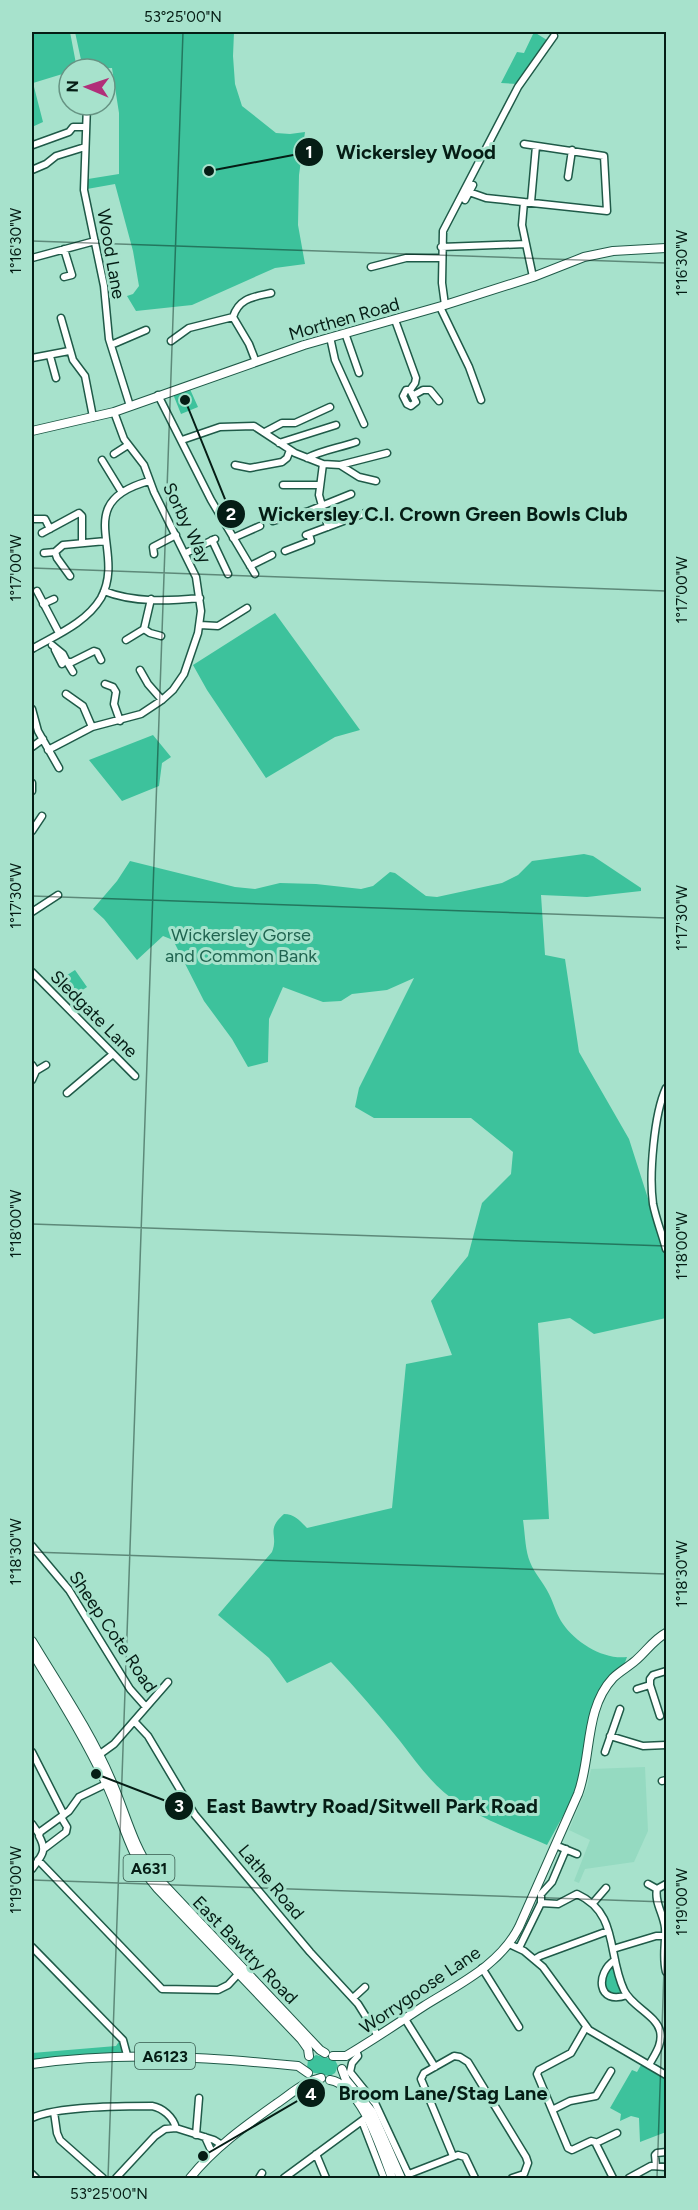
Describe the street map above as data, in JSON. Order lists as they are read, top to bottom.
{
  "streets": {
    "main road": [
      "Morthen Road",
      "A631",
      "East Bawtry Road",
      "Worrygoose Lane",
      "A6123"
    ],
    "street": [
      "Wood Lane",
      "Sorby Way",
      "Sledgate Lane",
      "Sheep Cote Road",
      "Lathe Road"
    ]
  },
  "crossings": [
    ["Wood Lane", "Morthen Road"],
    ["Morthen Road", "Sorby Way"],
    ["Lathe Road", "Worrygoose Lane"],
    ["East Bawtry Road", "A6123"]
  ],
  "parks": ["Wickersley Gorse and Common Bank"],
  "places": [
    "Wickersley Wood",
    "Wickersley C.I. Crown Green Bowls Club",
    "East Bawtry Road/Sitwell Park Road",
    "Broom Lane/Stag Lane"
  ],
  "north": "left",
  "coordinates": [
    "53°25'00\"N",
    "1°16'30\"W",
    "1°17'00\"W",
    "1°17'30\"W",
    "1°18'00\"W",
    "1°18'30\"W",
    "1°19'00\"W"
  ]
}
